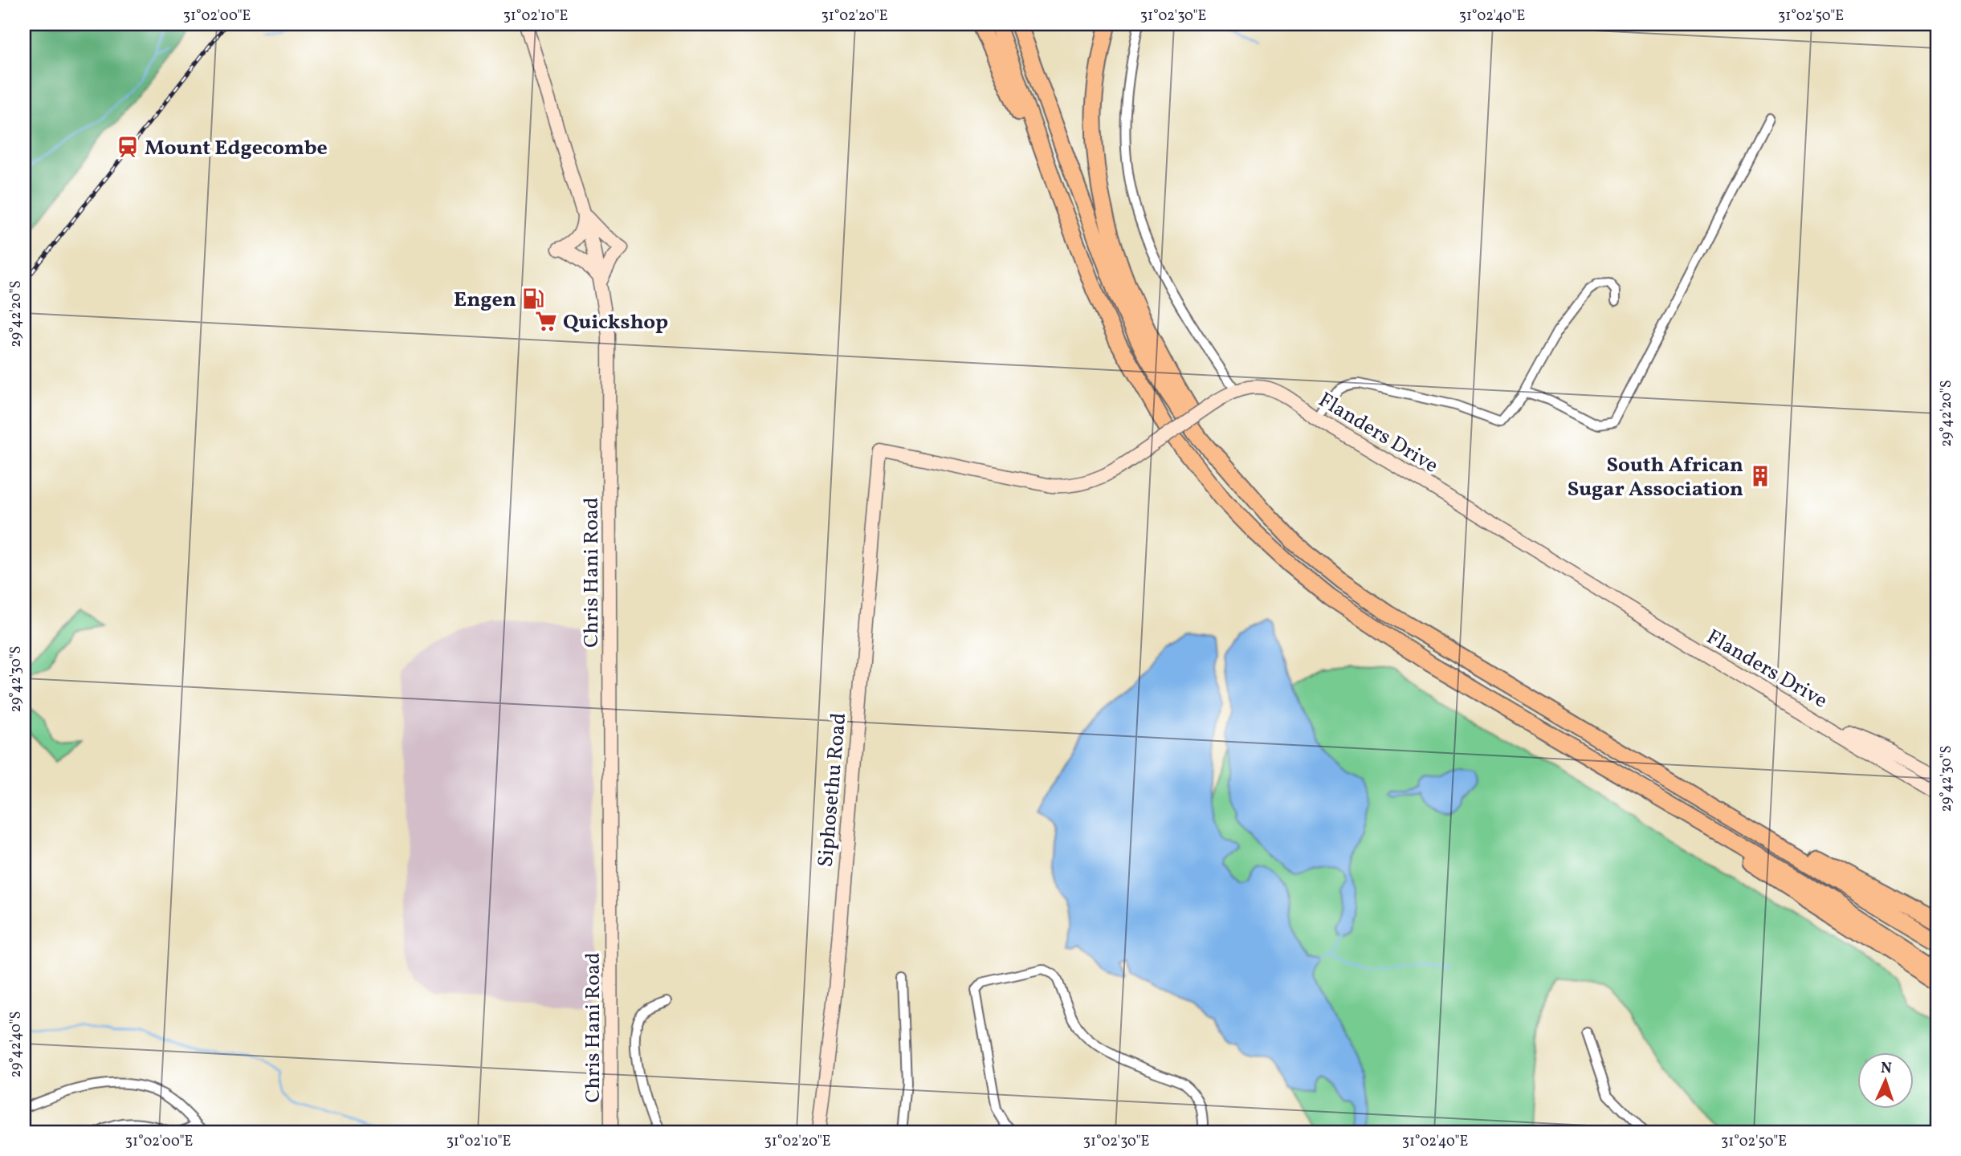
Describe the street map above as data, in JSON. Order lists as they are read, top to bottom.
{
  "streets": {
    "street": ["Flanders Drive", "Chris Hani Road", "Siphosethu Road"]
  },
  "crossings": [
    ["Flanders Drive", "Siphosethu Road"]
  ],
  "places": {
    "station": ["Mount Edgecombe"],
    "fuel station": ["Engen"],
    "supermarket": ["Quickshop"],
    "building": ["South African Sugar Association"]
  },
  "north": "top",
  "coordinates": [
    "31°02'00\"E",
    "31°02'10\"E",
    "31°02'20\"E",
    "31°02'30\"E",
    "31°02'40\"E",
    "31°02'50\"E",
    "29°42'20\"S",
    "29°42'30\"S",
    "29°42'40\"S"
  ]
}
